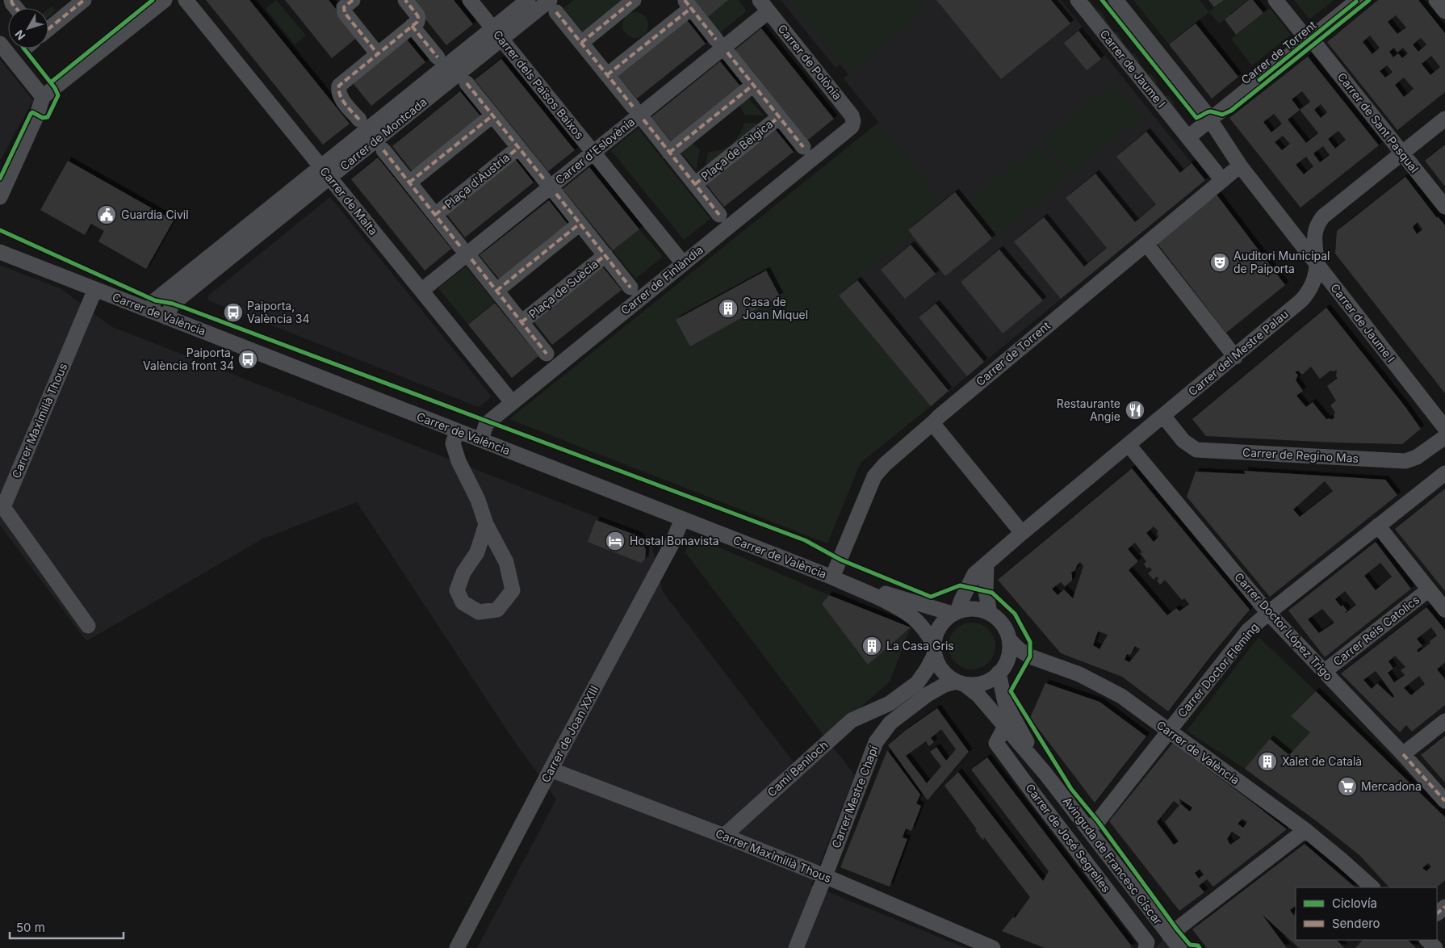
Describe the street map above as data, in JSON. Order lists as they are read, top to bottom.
{
  "streets": {
    "street": [
      "Carrer de Torrent",
      "Carrer de Polònia",
      "Carrer de Jaume I",
      "Carrer dels Països Baixos",
      "Carrer de Sant Pasqual",
      "Carrer de Montcada",
      "Plaça de Bèlgica",
      "Carrer d'Eslovènia",
      "Plaça d'Àustria",
      "Carrer de Malta",
      "Carrer de Finlàndia",
      "Plaça de Suècia",
      "Carrer de València",
      "Carrer del Mestre Palau",
      "Carrer Maximilià Thous",
      "Carrer de Regino Mas",
      "Carrer Doctor López Trigo",
      "Carrer Reis Catolics",
      "Carrer Doctor Fleming",
      "Carrer de Joan XXIII",
      "Camí Benlloch",
      "Carrer Mestre Chapí",
      "Carrer de José Segrelles",
      "Avinguda de Francesc Císcar"
    ]
  },
  "crossings": [
    ["Carrer de Torrent", "Carrer de Jaume I"],
    ["Carrer de Torrent", "Carrer de Sant Pasqual"],
    ["Carrer de Torrent", "Carrer de València"],
    ["Carrer de Polònia", "Carrer d'Eslovènia"],
    ["Carrer de Polònia", "Carrer de Finlàndia"],
    ["Carrer de Jaume I", "Carrer del Mestre Palau"],
    ["Carrer dels Països Baixos", "Carrer de Montcada"],
    ["Carrer dels Països Baixos", "Carrer d'Eslovènia"],
    ["Carrer dels Països Baixos", "Carrer de Finlàndia"],
    ["Carrer de Sant Pasqual", "Carrer del Mestre Palau"],
    ["Carrer de Montcada", "Carrer de Malta"],
    ["Carrer de Montcada", "Carrer de València"],
    ["Carrer d'Eslovènia", "Carrer de Malta"],
    ["Carrer de Malta", "Carrer de Finlàndia"],
    ["Carrer de Finlàndia", "Carrer de València"],
    ["Carrer de València", "Carrer del Mestre Palau"],
    ["Carrer de València", "Carrer Maximilià Thous"],
    ["Carrer de València", "Carrer Doctor Fleming"],
    ["Carrer de València", "Carrer de Joan XXIII"],
    ["Carrer de València", "Camí Benlloch"],
    ["Carrer de València", "Carrer Mestre Chapí"],
    ["Carrer de València", "Avinguda de Francesc Císcar"],
    ["Carrer del Mestre Palau", "Carrer de Regino Mas"],
    ["Carrer del Mestre Palau", "Carrer Doctor López Trigo"],
    ["Carrer del Mestre Palau", "Camí Benlloch"],
    ["Carrer del Mestre Palau", "Carrer Mestre Chapí"],
    ["Carrer del Mestre Palau", "Avinguda de Francesc Císcar"],
    ["Carrer Maximilià Thous", "Carrer de Joan XXIII"],
    ["Carrer Maximilià Thous", "Camí Benlloch"],
    ["Carrer Maximilià Thous", "Carrer Mestre Chapí"],
    ["Carrer Doctor López Trigo", "Carrer Reis Catolics"],
    ["Carrer Doctor López Trigo", "Carrer Doctor Fleming"],
    ["Carrer Doctor Fleming", "Avinguda de Francesc Císcar"],
    ["Camí Benlloch", "Carrer Mestre Chapí"],
    ["Camí Benlloch", "Avinguda de Francesc Císcar"],
    ["Carrer Mestre Chapí", "Avinguda de Francesc Císcar"],
    ["Carrer de José Segrelles", "Avinguda de Francesc Císcar"]
  ],
  "places": {
    "public building": ["Guardia Civil"],
    "theatre": ["Auditori Municipal de Paiporta"],
    "building": ["Casa de Joan Miquel", "La Casa Gris", "Xalet de Català"],
    "bus stop": ["Paiporta, València 34", "Paiporta, València front 34"],
    "restaurant": ["Restaurante Angie"],
    "hotel": ["Hostal Bonavista"],
    "supermarket": ["Mercadona"]
  },
  "legend": ["Ciclovía", "Sendero"],
  "scale_bar": "50 m",
  "north": "bottom left"
}
